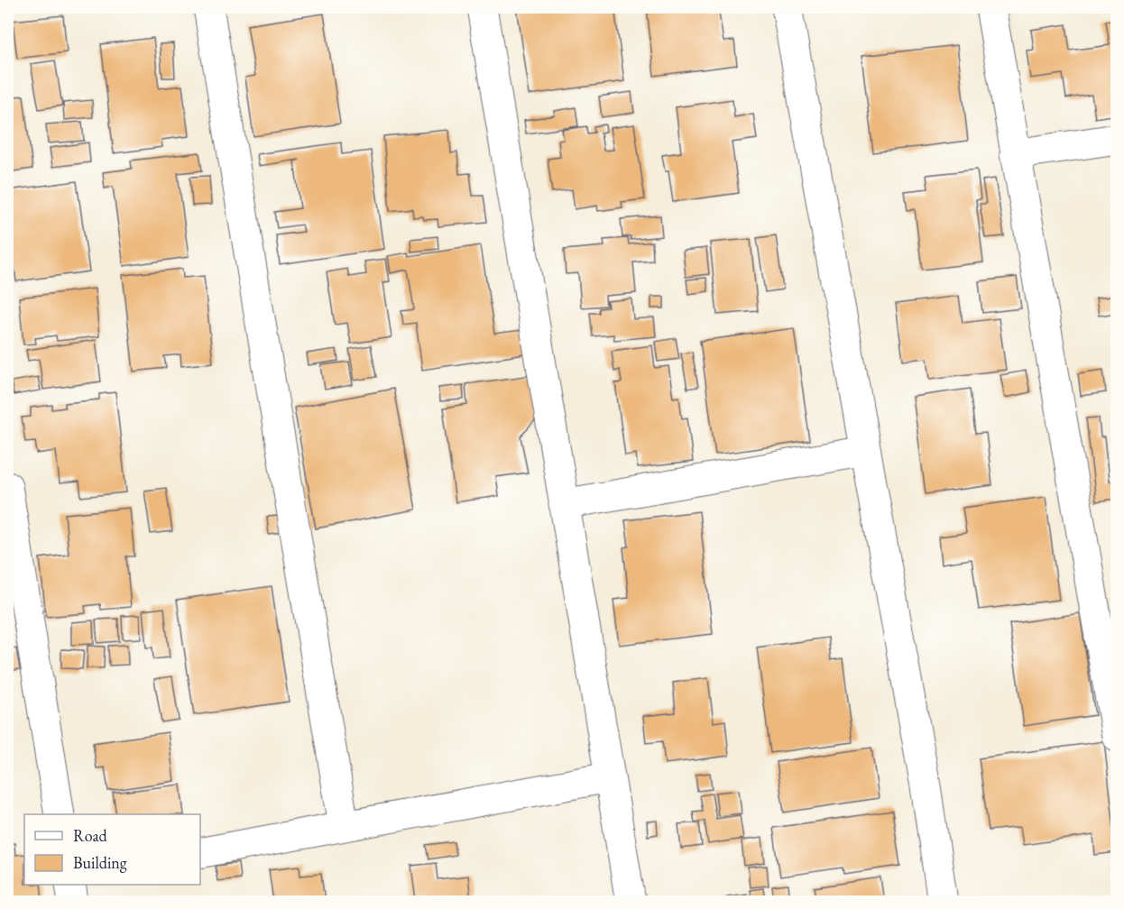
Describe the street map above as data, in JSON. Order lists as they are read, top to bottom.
{
  "legend": ["Road", "Building"]
}
